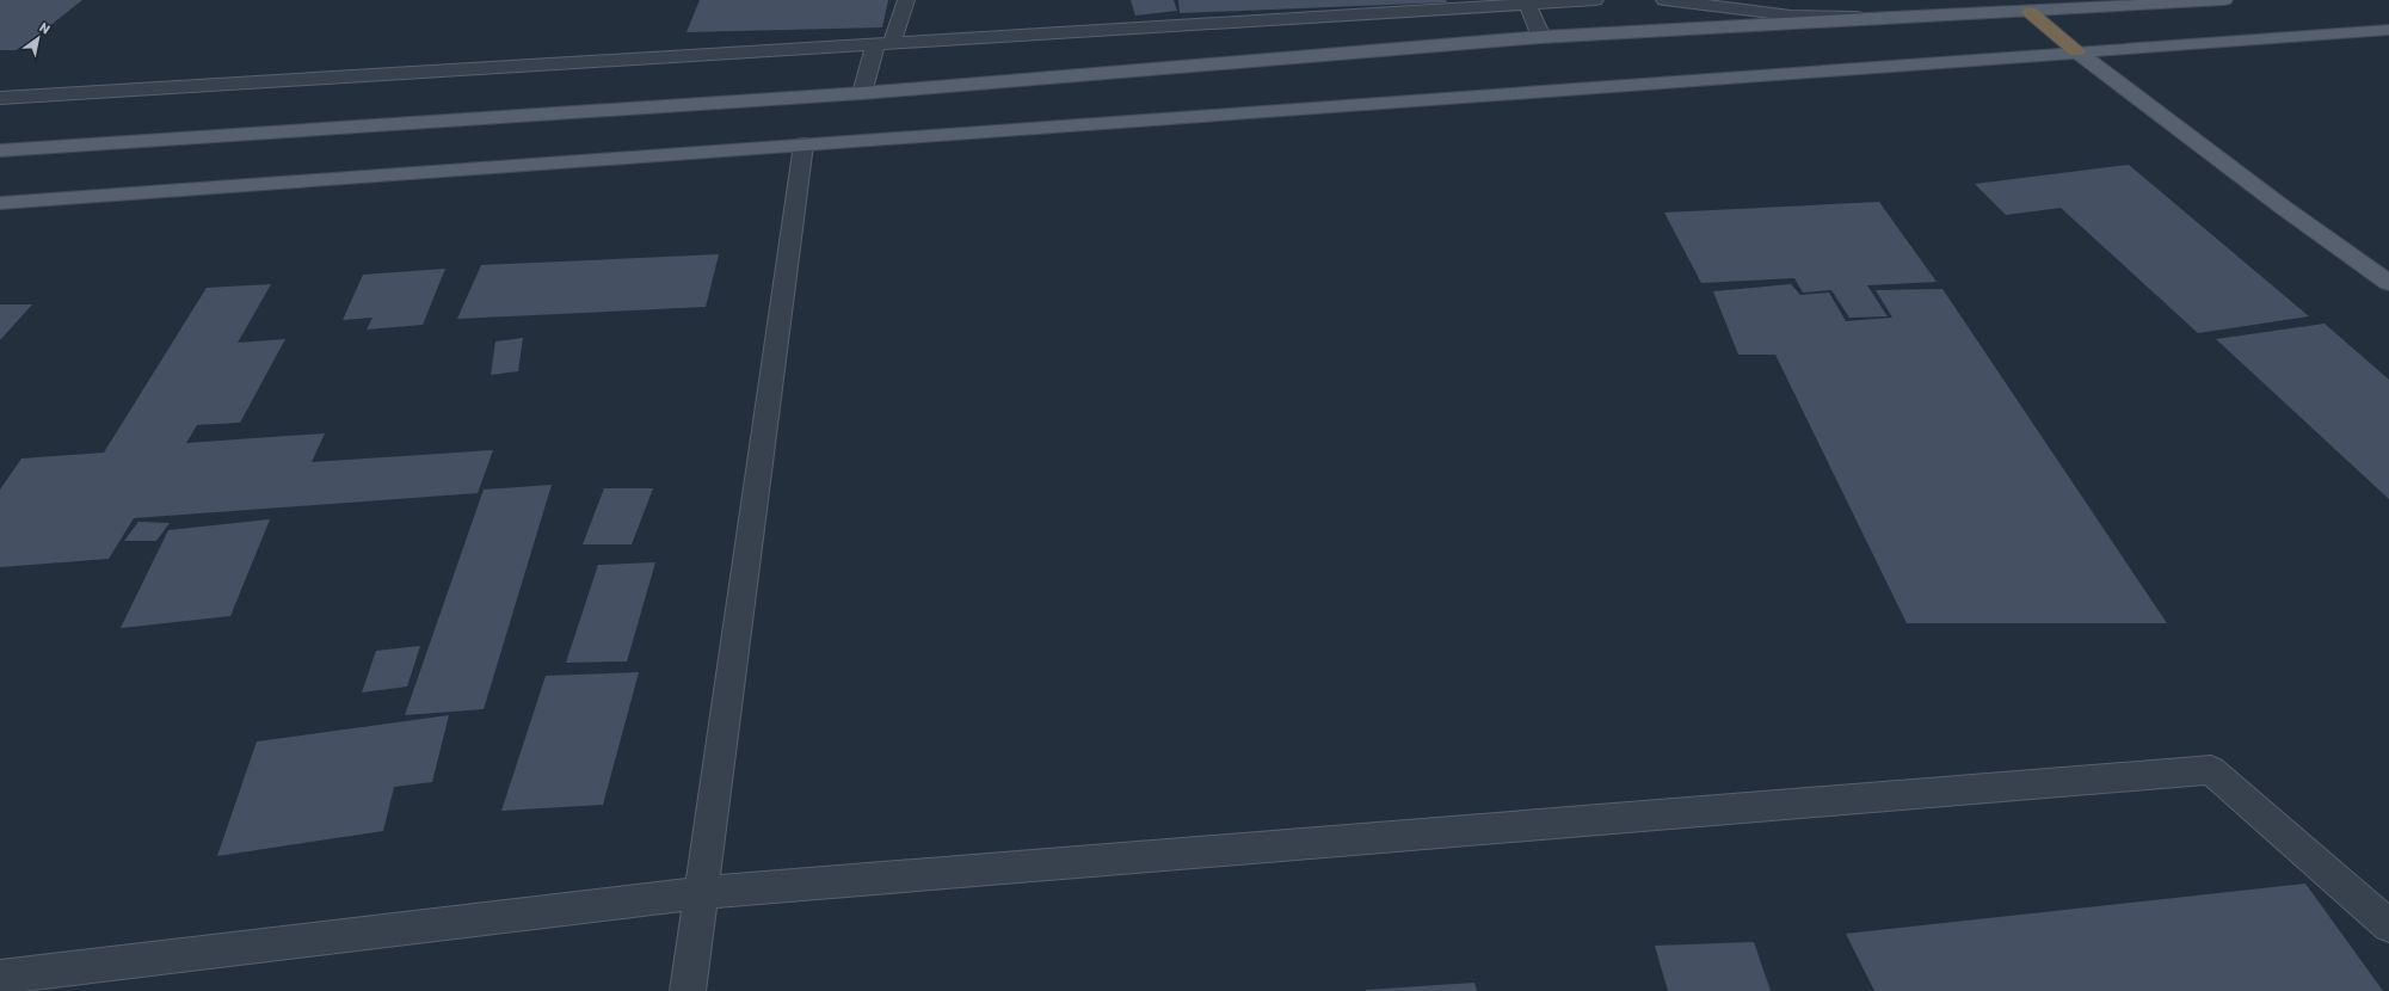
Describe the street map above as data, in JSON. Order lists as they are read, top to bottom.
{
  "north": "top right"
}
